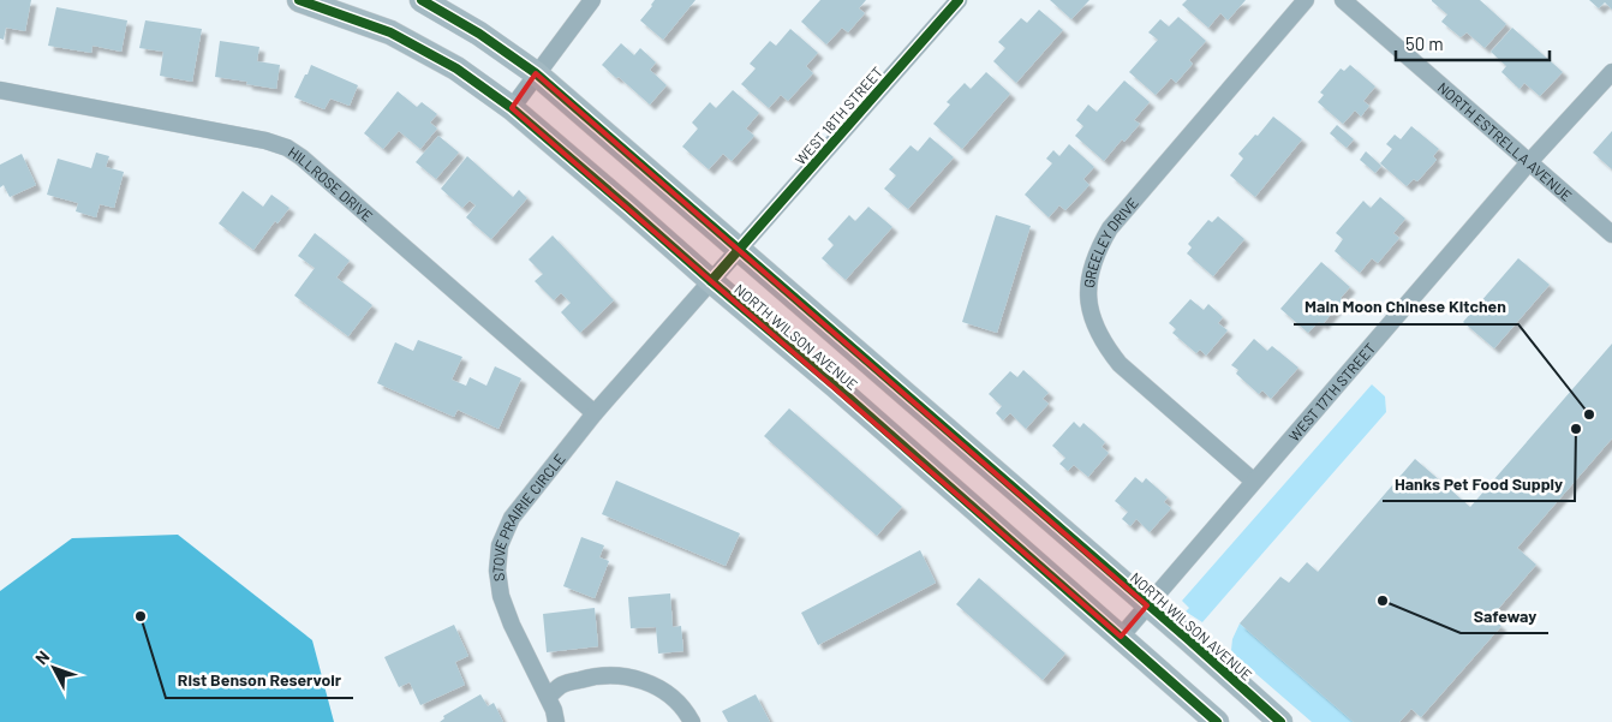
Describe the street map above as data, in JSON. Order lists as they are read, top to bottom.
{
  "streets": {
    "main road": ["NORTH WILSON AVENUE"],
    "street": [
      "WEST 18TH STREET",
      "NORTH ESTRELLA AVENUE",
      "HILLROSE DRIVE",
      "GREELEY DRIVE",
      "WEST 17TH STREET",
      "STOVE PRAIRIE CIRCLE"
    ]
  },
  "crossings": [
    ["WEST 18TH STREET", "NORTH WILSON AVENUE"],
    ["NORTH ESTRELLA AVENUE", "WEST 17TH STREET"],
    ["HILLROSE DRIVE", "STOVE PRAIRIE CIRCLE"],
    ["GREELEY DRIVE", "WEST 17TH STREET"],
    ["NORTH WILSON AVENUE", "WEST 17TH STREET"]
  ],
  "places": [
    "Main Moon Chinese Kitchen",
    "Hanks Pet Food Supply",
    "Safeway",
    "Rist Benson Reservoir"
  ],
  "scale_bar": "50 m",
  "north": "top left"
}
